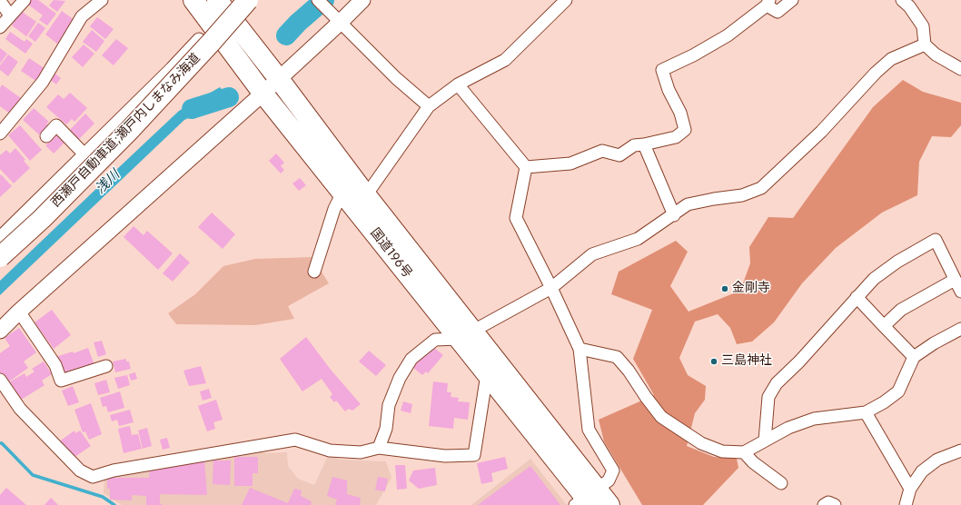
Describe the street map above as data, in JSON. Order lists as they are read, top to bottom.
{
  "streets": {
    "highway": ["西瀬戸自動車道;瀬戸内しまなみ海道", "国道196号"]
  },
  "water": ["浅川"],
  "places": ["金剛寺", "三島神社"]
}
